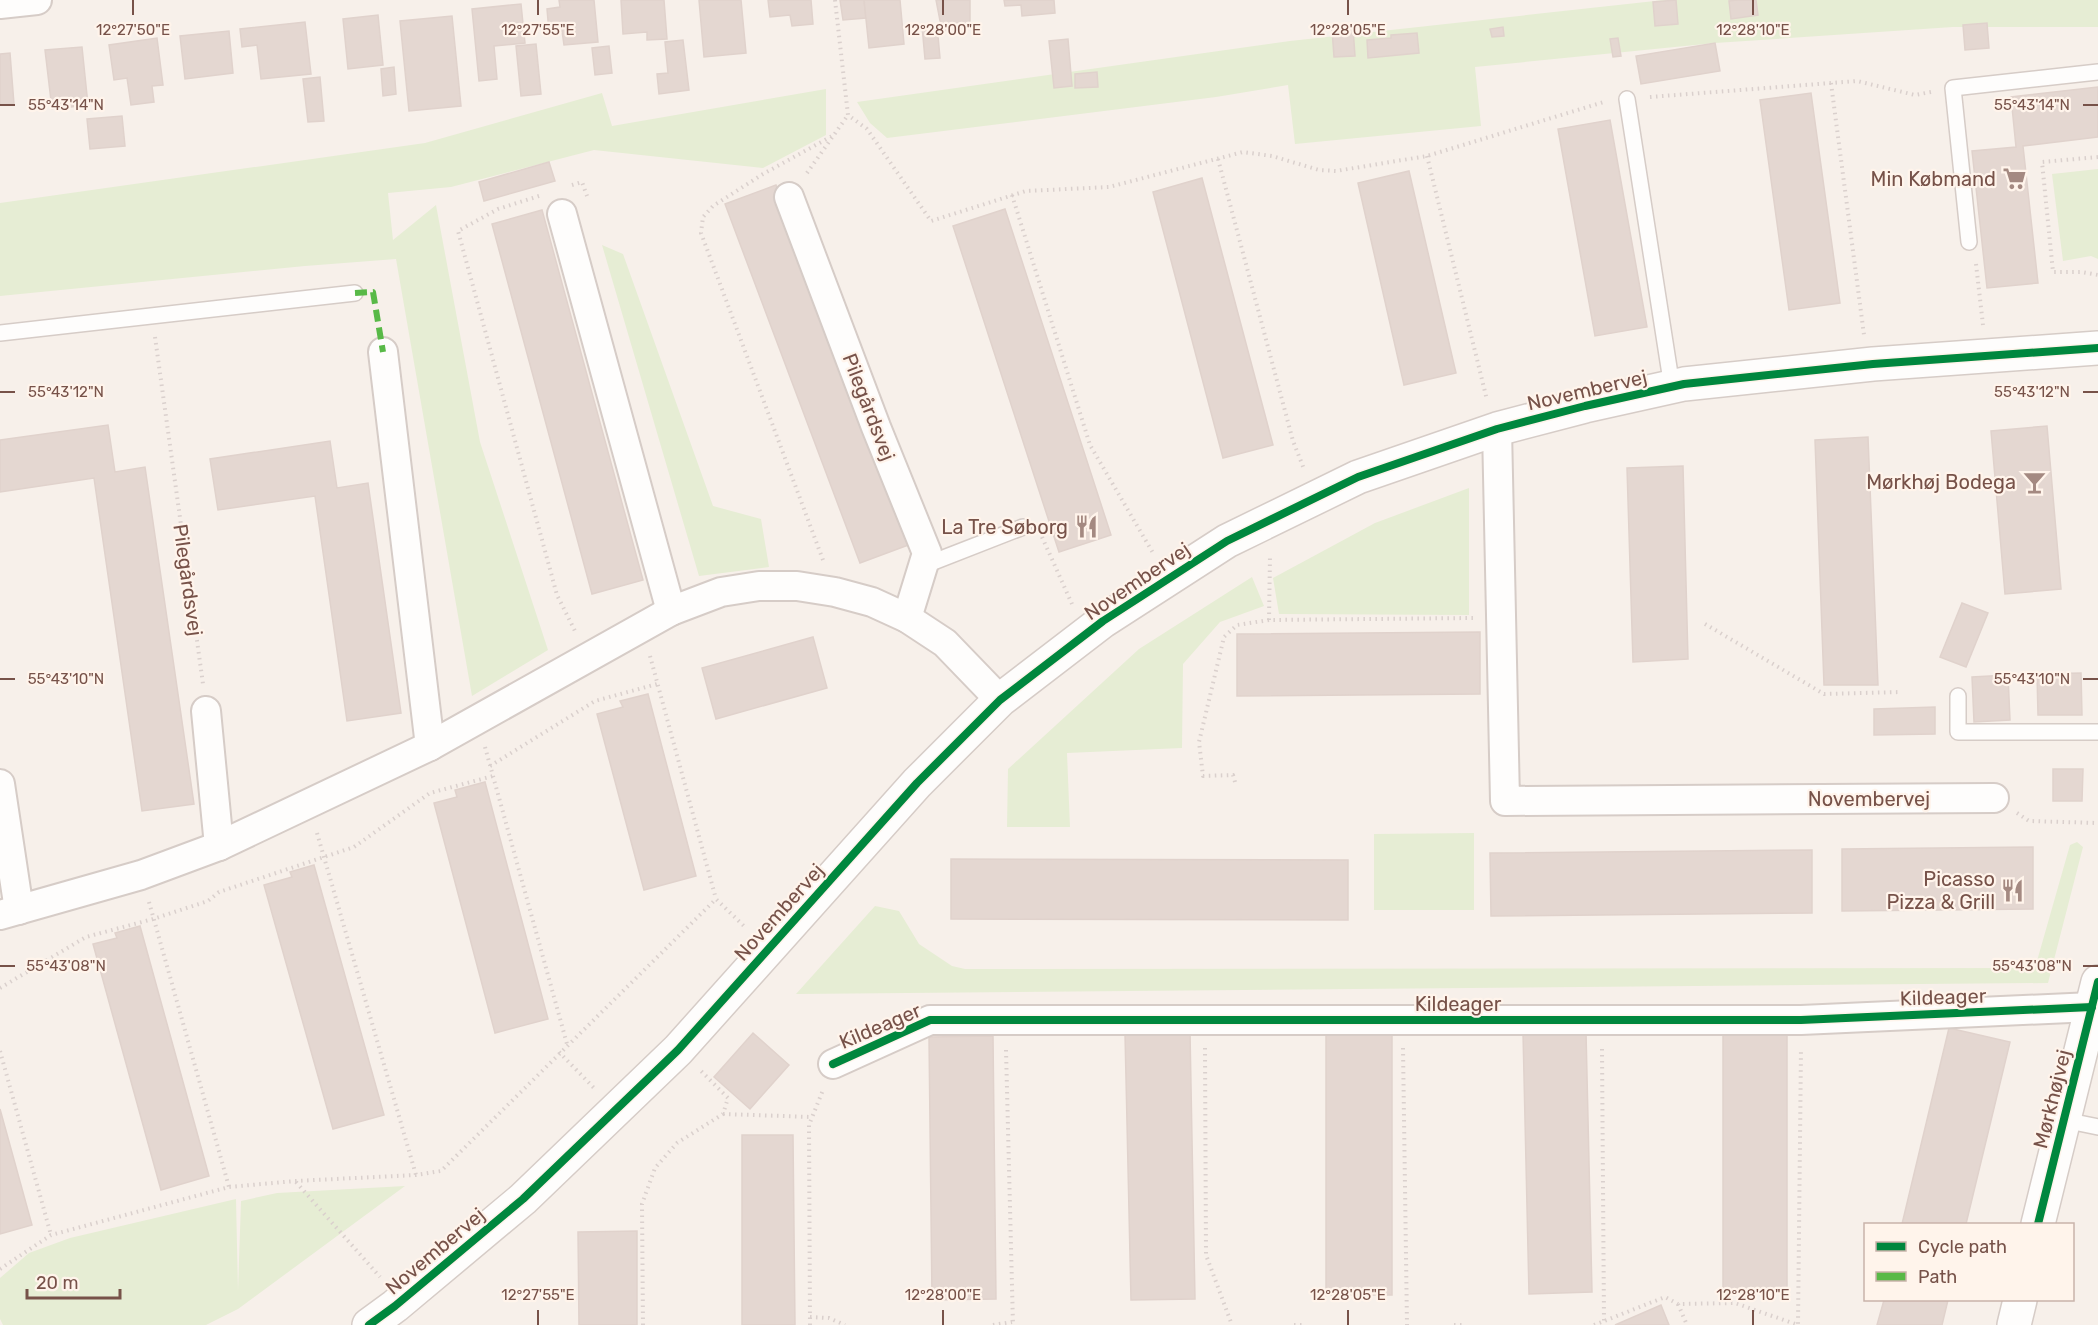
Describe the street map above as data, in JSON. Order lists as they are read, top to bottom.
{
  "streets": {
    "street": [
      "Novembervej",
      "Pilegårdsvej",
      "Kildeager",
      "Mørkhøjvej"
    ]
  },
  "crossings": [
    ["Kildeager", "Mørkhøjvej"]
  ],
  "places": {
    "supermarket": ["Min Købmand"],
    "bar": ["Mørkhøj Bodega"],
    "restaurant": ["La Tre Søborg", "Picasso Pizza & Grill"]
  },
  "legend": ["Cycle path", "Path"],
  "scale_bar": "20 m",
  "coordinates": [
    "12°27'50\"E",
    "12°27'55\"E",
    "12°28'00\"E",
    "12°28'05\"E",
    "12°28'10\"E",
    "55°43'14\"N",
    "55°43'12\"N",
    "55°43'10\"N",
    "55°43'08\"N"
  ]
}
